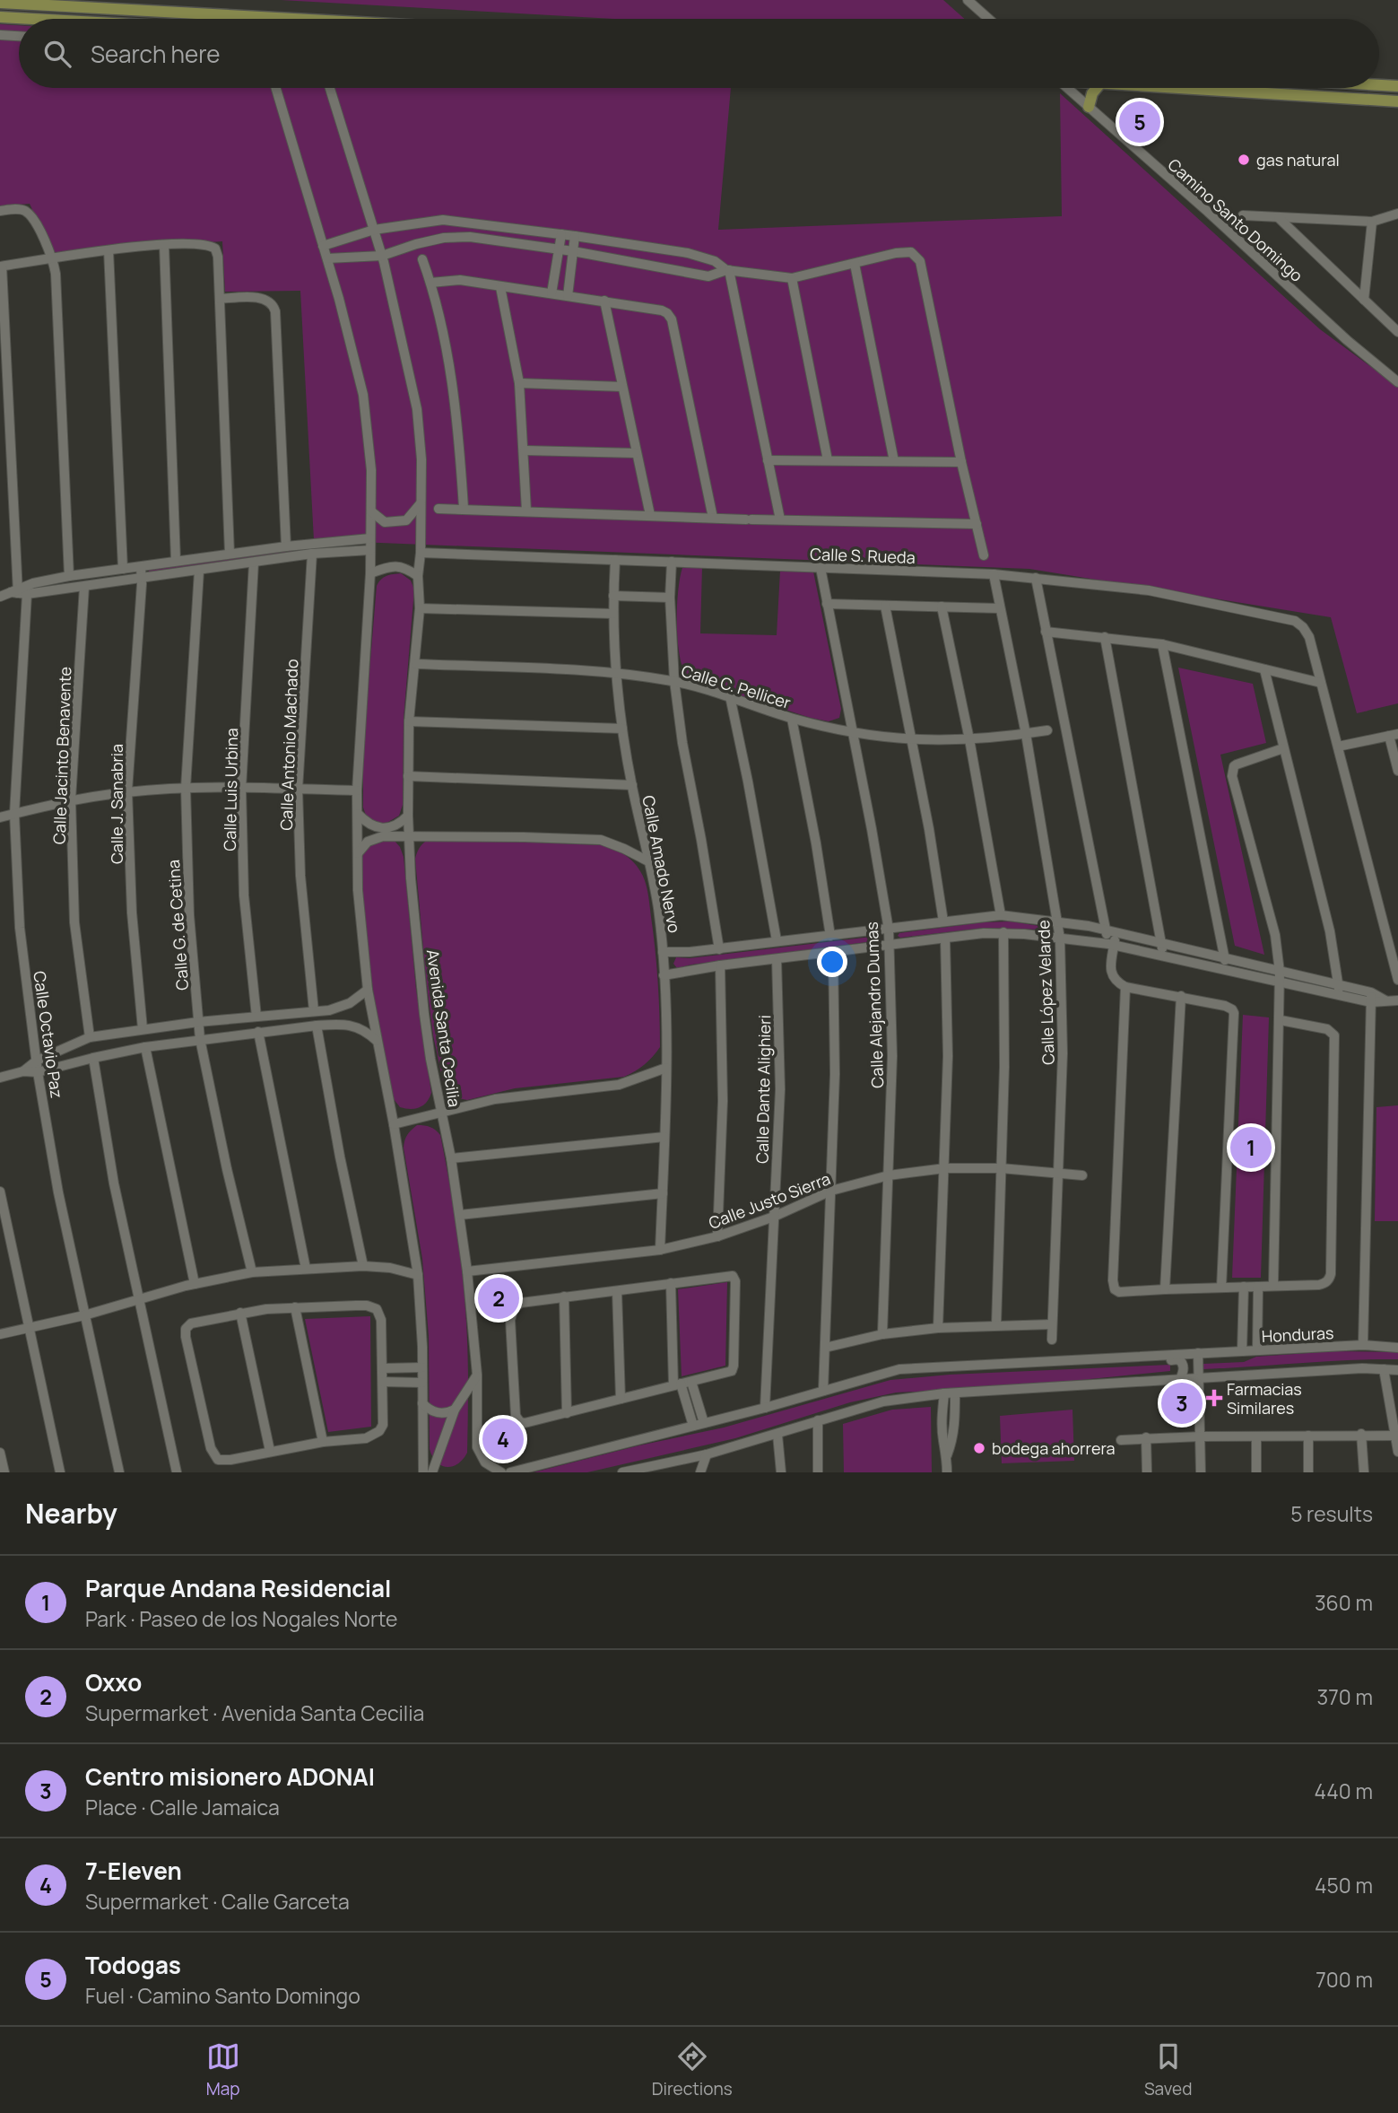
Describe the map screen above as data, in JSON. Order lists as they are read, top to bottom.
{
  "streets": {
    "street": [
      "Camino Santo Domingo",
      "Calle S. Rueda",
      "Calle C. Pellicer",
      "Calle Antonio Machado",
      "Calle Jacinto Benavente",
      "Calle Luis Urbina",
      "Calle J. Sanabria",
      "Calle Amado Nervo",
      "Calle G. de Cetina",
      "Calle López Velarde",
      "Calle Alejandro Dumas",
      "Avenida Santa Cecilia",
      "Calle Octavio Paz",
      "Calle Dante Alighieri",
      "Calle Justo Sierra",
      "Honduras"
    ]
  },
  "crossings": [
    ["Calle S. Rueda", "Calle Amado Nervo"],
    ["Calle S. Rueda", "Calle López Velarde"],
    ["Calle S. Rueda", "Calle Alejandro Dumas"],
    ["Calle S. Rueda", "Avenida Santa Cecilia"],
    ["Calle C. Pellicer", "Calle Amado Nervo"],
    ["Calle C. Pellicer", "Calle López Velarde"],
    ["Calle C. Pellicer", "Calle Alejandro Dumas"],
    ["Calle C. Pellicer", "Avenida Santa Cecilia"],
    ["Calle Amado Nervo", "Calle Justo Sierra"],
    ["Calle López Velarde", "Calle Justo Sierra"],
    ["Calle Alejandro Dumas", "Calle Justo Sierra"],
    ["Avenida Santa Cecilia", "Calle Justo Sierra"],
    ["Calle Dante Alighieri", "Calle Justo Sierra"]
  ],
  "places": {
    "other": ["gas natural", "bodega ahorrera"],
    "health": ["Farmacias Similares"]
  },
  "page": {
    "search": "Search here",
    "pins": [
      "5",
      "1",
      "2",
      "3",
      "4"
    ],
    "heading": ["Nearby", "5 results"],
    "list": [
      {
        "mark": "1",
        "name": "Parque Andana Residencial",
        "note": "Park · Paseo de los Nogales Norte",
        "value": "360 m"
      },
      {
        "mark": "2",
        "name": "Oxxo",
        "note": "Supermarket · Avenida Santa Cecilia",
        "value": "370 m"
      },
      {
        "mark": "3",
        "name": "Centro misionero ADONAI",
        "note": "Place · Calle Jamaica",
        "value": "440 m"
      },
      {
        "mark": "4",
        "name": "7-Eleven",
        "note": "Supermarket · Calle Garceta",
        "value": "450 m"
      },
      {
        "mark": "5",
        "name": "Todogas",
        "note": "Fuel · Camino Santo Domingo",
        "value": "700 m"
      }
    ],
    "nav": ["Map", "Directions", "Saved"]
  }
}
